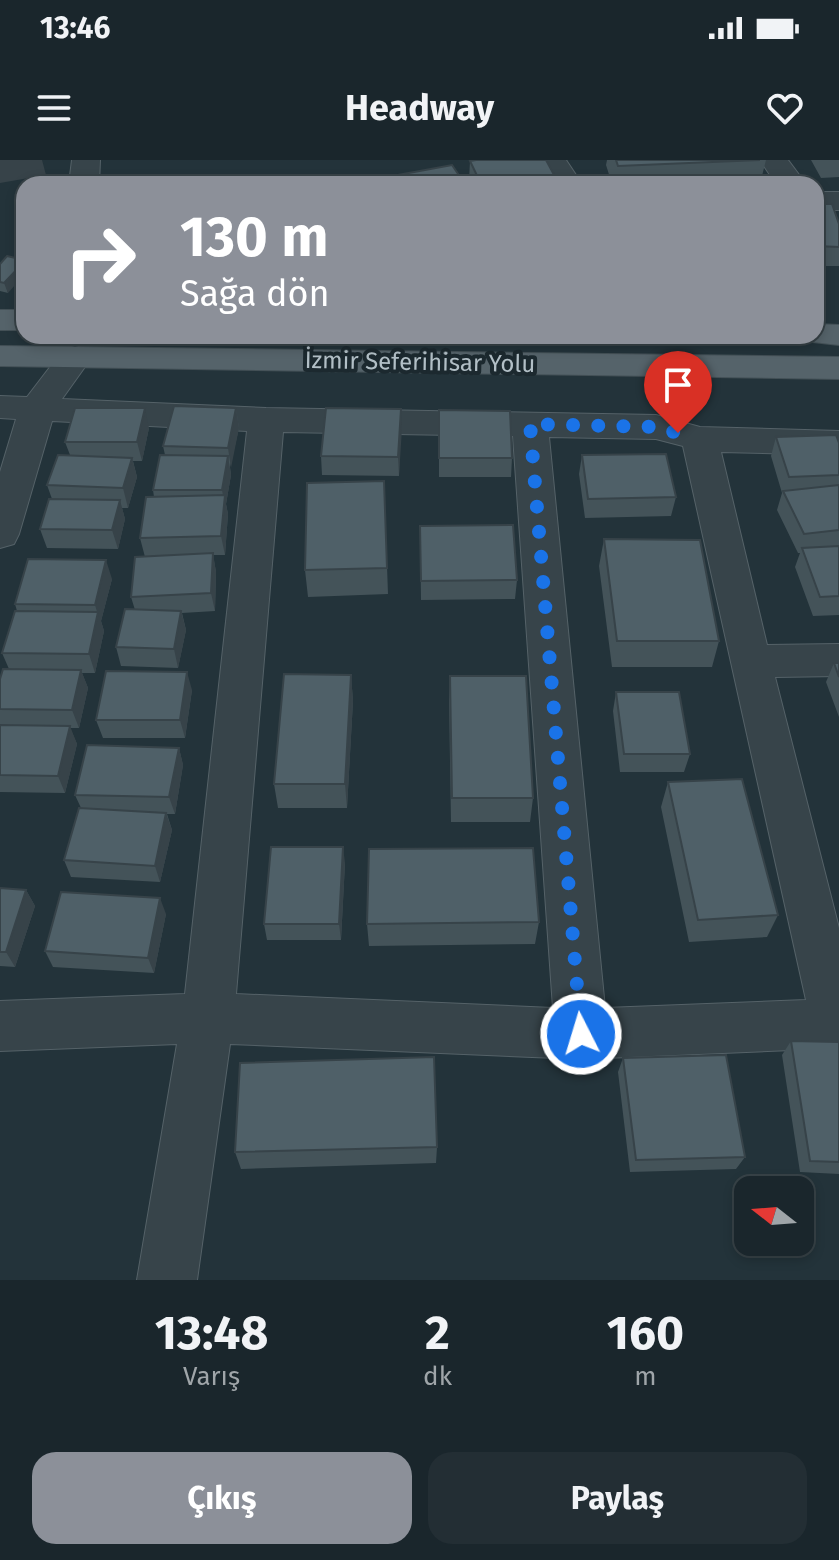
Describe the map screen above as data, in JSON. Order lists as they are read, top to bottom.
{
  "streets": {
    "main road": ["İzmir Seferihisar Yolu"]
  },
  "north": "left",
  "page": {
    "status": "13:46",
    "header": "Headway",
    "turn": ["130 m", "Sağa dön"],
    "eta": [
      "13:48",
      "Varış",
      "2",
      "dk",
      "160",
      "m"
    ],
    "buttons": ["Çıkış", "Paylaş"]
  }
}
